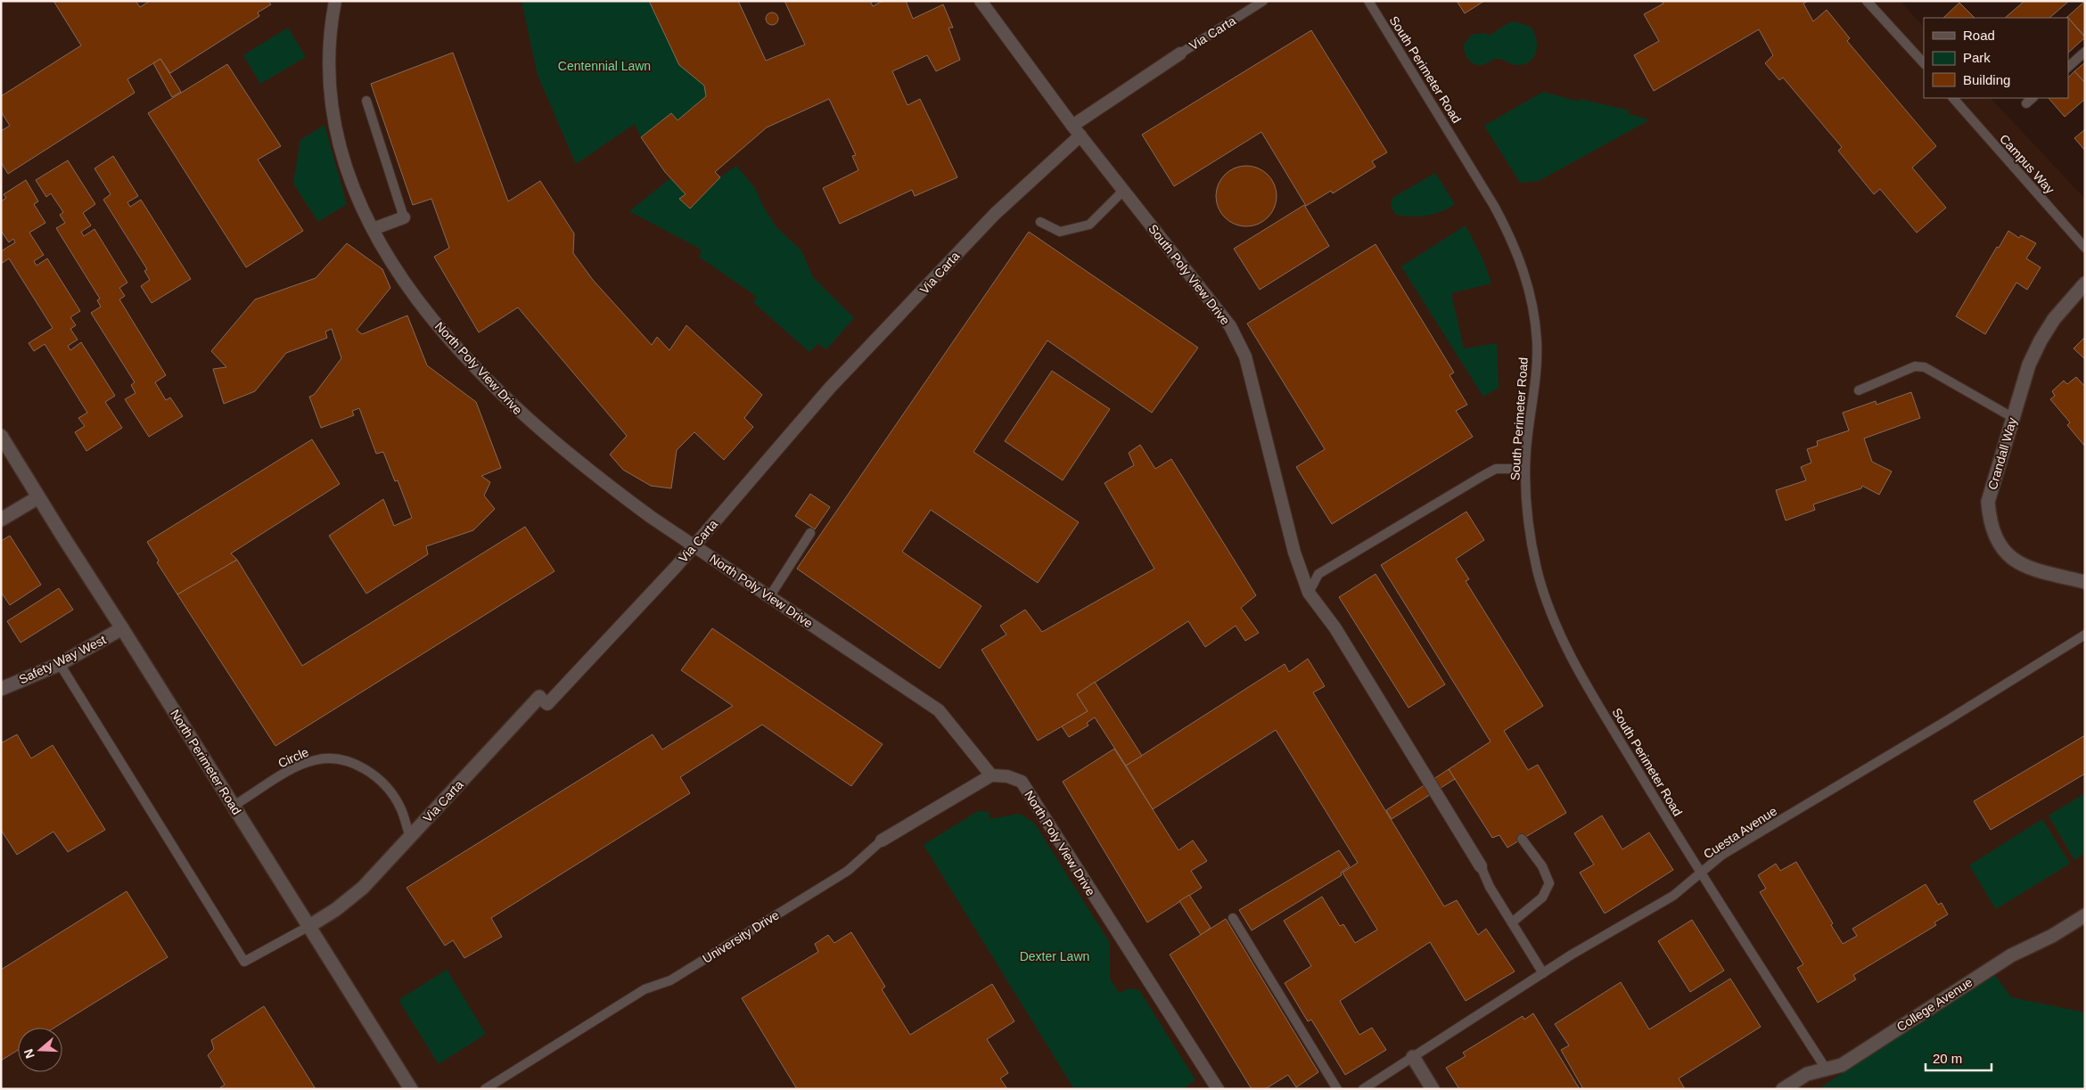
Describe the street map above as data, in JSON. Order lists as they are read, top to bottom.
{
  "streets": {
    "street": [
      "Via Carta",
      "South Poly View Drive",
      "North Poly View Drive",
      "Crandall Way",
      "Safety Way West",
      "North Perimeter Road",
      "University Drive",
      "College Avenue"
    ],
    "lane": [
      "South Perimeter Road",
      "Campus Way",
      "Circle",
      "Cuesta Avenue"
    ]
  },
  "crossings": [
    ["Via Carta", "South Poly View Drive"],
    ["Via Carta", "North Poly View Drive"],
    ["Via Carta", "Circle"],
    ["Via Carta", "North Perimeter Road"],
    ["South Perimeter Road", "Cuesta Avenue"],
    ["South Perimeter Road", "College Avenue"],
    ["North Poly View Drive", "University Drive"],
    ["Safety Way West", "North Perimeter Road"],
    ["Circle", "North Perimeter Road"]
  ],
  "parks": ["Centennial Lawn", "Dexter Lawn"],
  "legend": ["Road", "Park", "Building"],
  "scale_bar": "20 m",
  "north": "left"
}
